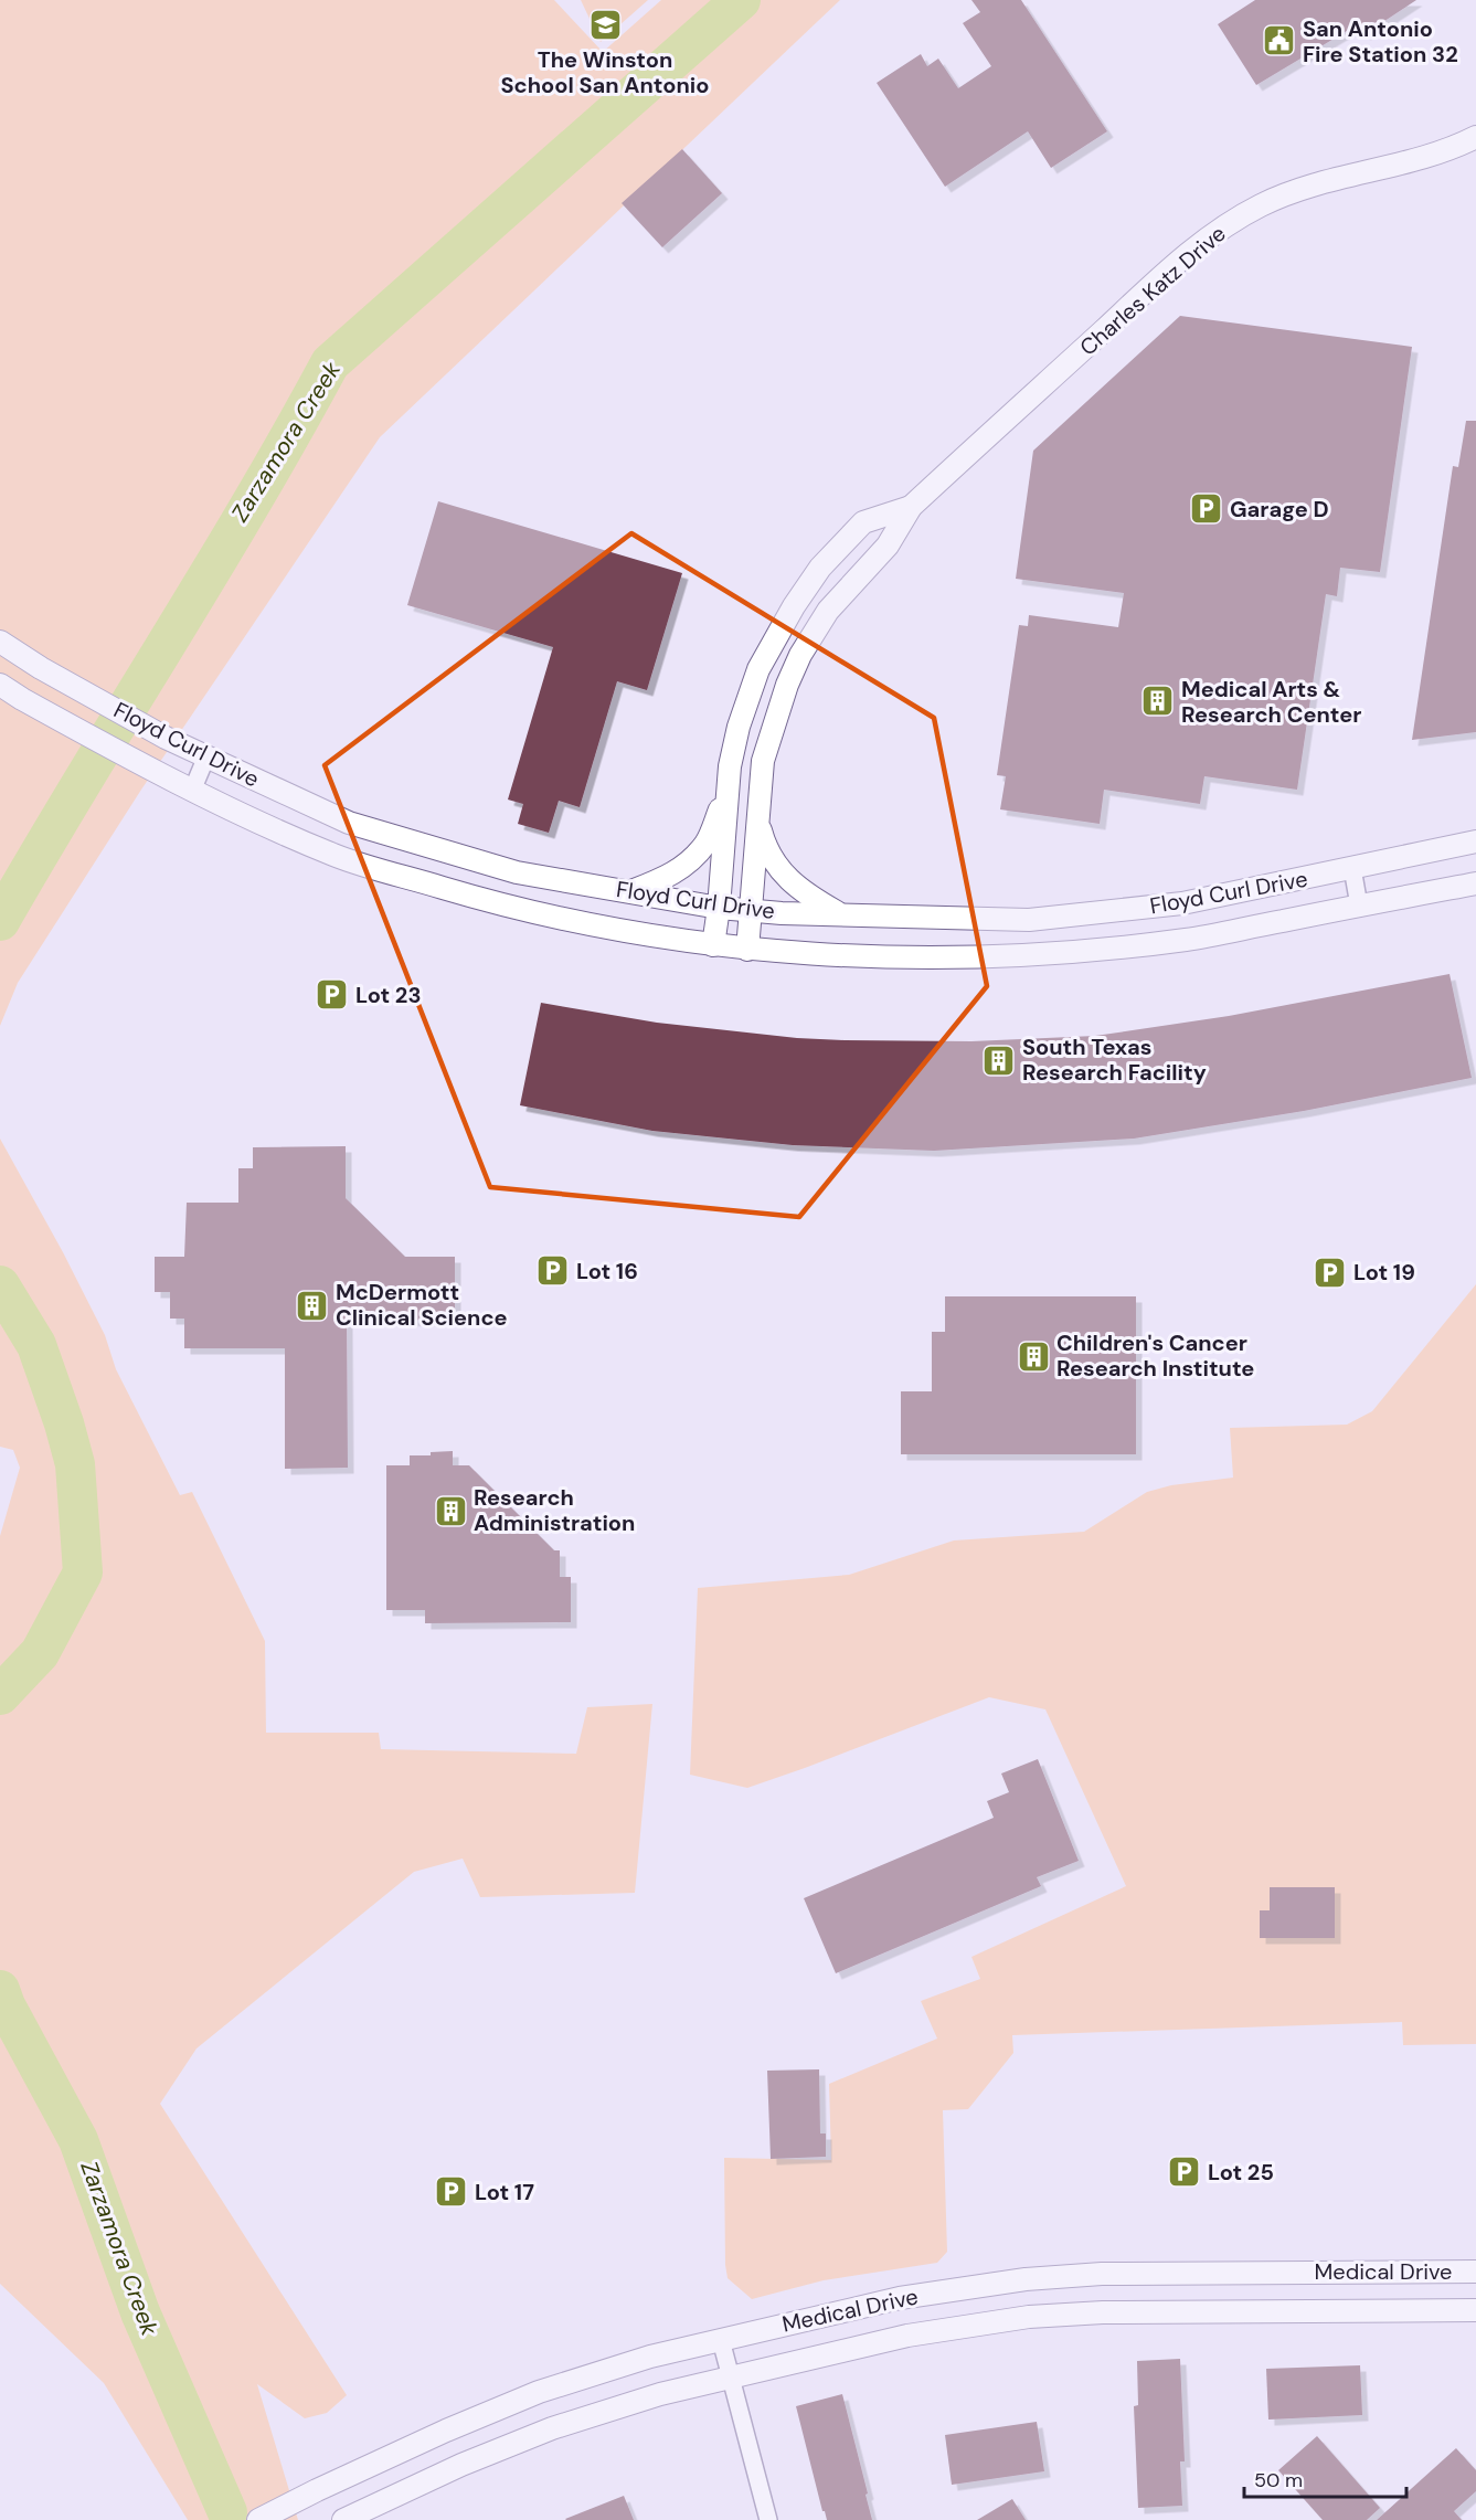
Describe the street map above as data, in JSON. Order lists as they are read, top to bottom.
{
  "streets": {
    "street": ["Charles Katz Drive", "Floyd Curl Drive", "Medical Drive"]
  },
  "crossings": [
    ["Charles Katz Drive", "Floyd Curl Drive"]
  ],
  "water": ["Zarzamora Creek"],
  "places": {
    "school or university": ["The Winston School San Antonio"],
    "public building": ["San Antonio Fire Station 32"],
    "parking": [
      "Garage D",
      "Lot 23",
      "Lot 16",
      "Lot 19",
      "Lot 25",
      "Lot 17"
    ],
    "building": [
      "Medical Arts & Research Center",
      "South Texas Research Facility",
      "McDermott Clinical Science",
      "Children's Cancer Research Institute",
      "Research Administration"
    ]
  },
  "scale_bar": "50 m"
}
